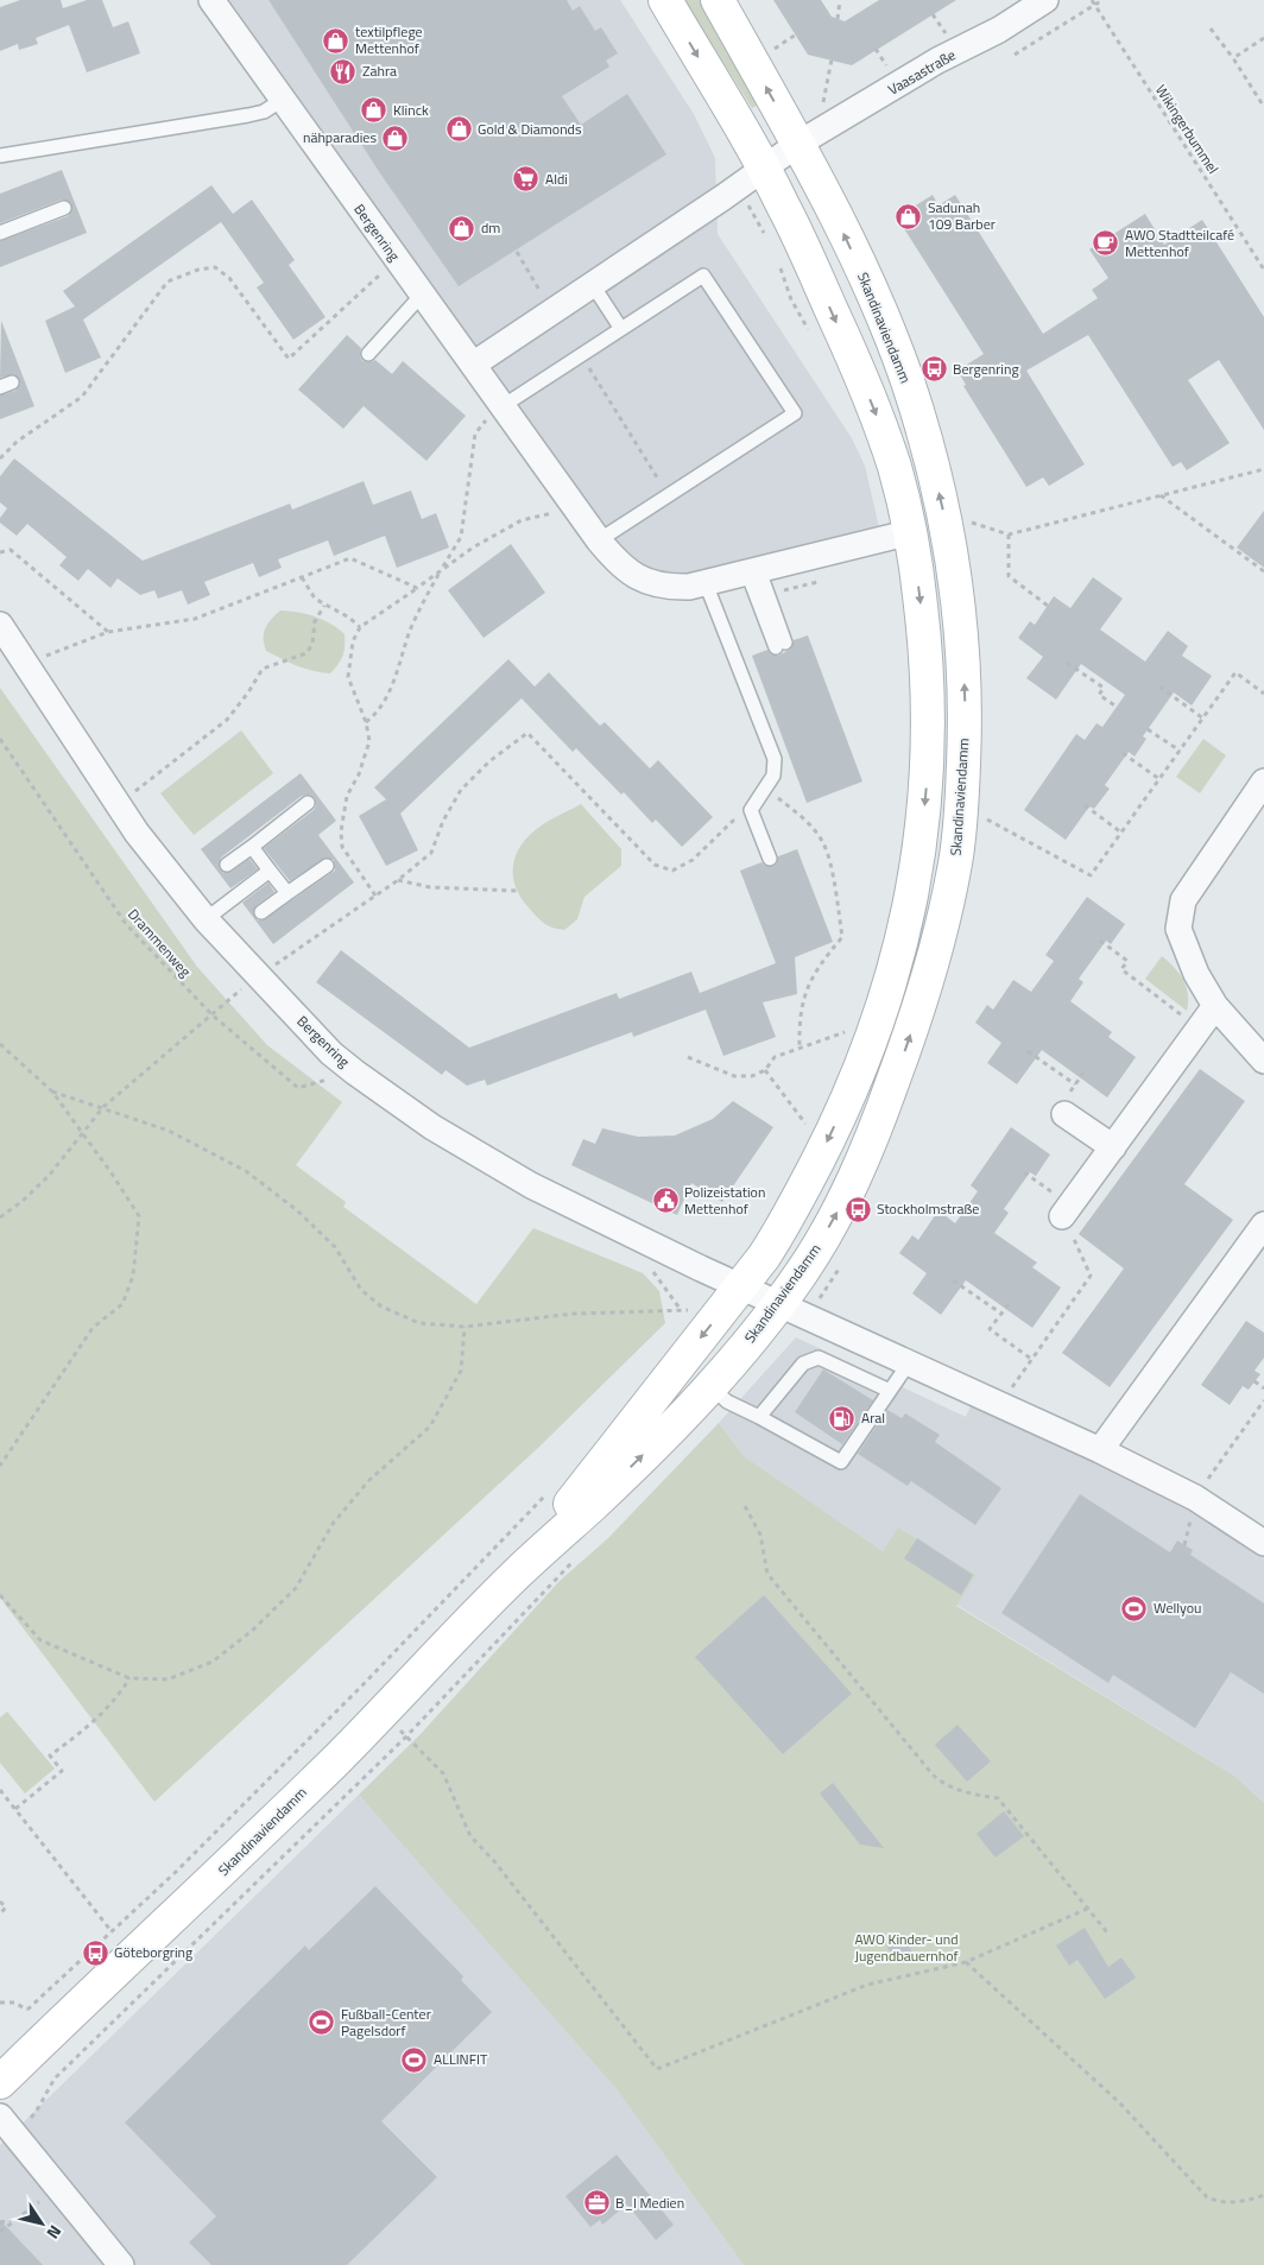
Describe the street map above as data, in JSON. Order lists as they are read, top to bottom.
{
  "streets": {
    "main road": ["Skandinaviendamm"],
    "street": ["Vaasastraße", "Bergenring"],
    "path": ["Wikingerbummel", "Drammenweg"]
  },
  "crossings": [
    ["Vaasastraße", "Skandinaviendamm"],
    ["Bergenring", "Skandinaviendamm"],
    ["Bergenring", "Drammenweg"]
  ],
  "parks": ["AWO Kinder- und Jugendbauernhof"],
  "places": {
    "shop": [
      "textilpflege Mettenhof",
      "Klinck",
      "Gold & Diamonds",
      "nähparadies",
      "Sadunah 109 Barber",
      "dm"
    ],
    "restaurant": ["Zahra"],
    "supermarket": ["Aldi"],
    "cafe": ["AWO Stadtteilcafé Mettenhof"],
    "bus stop": ["Bergenring", "Stockholmstraße", "Göteborgring"],
    "public building": ["Polizeistation Mettenhof"],
    "fuel station": ["Aral"],
    "sports": ["Wellyou", "Fußball-Center Pagelsdorf", "ALLINFIT"],
    "office": ["B_I Medien"]
  },
  "north": "bottom right"
}
